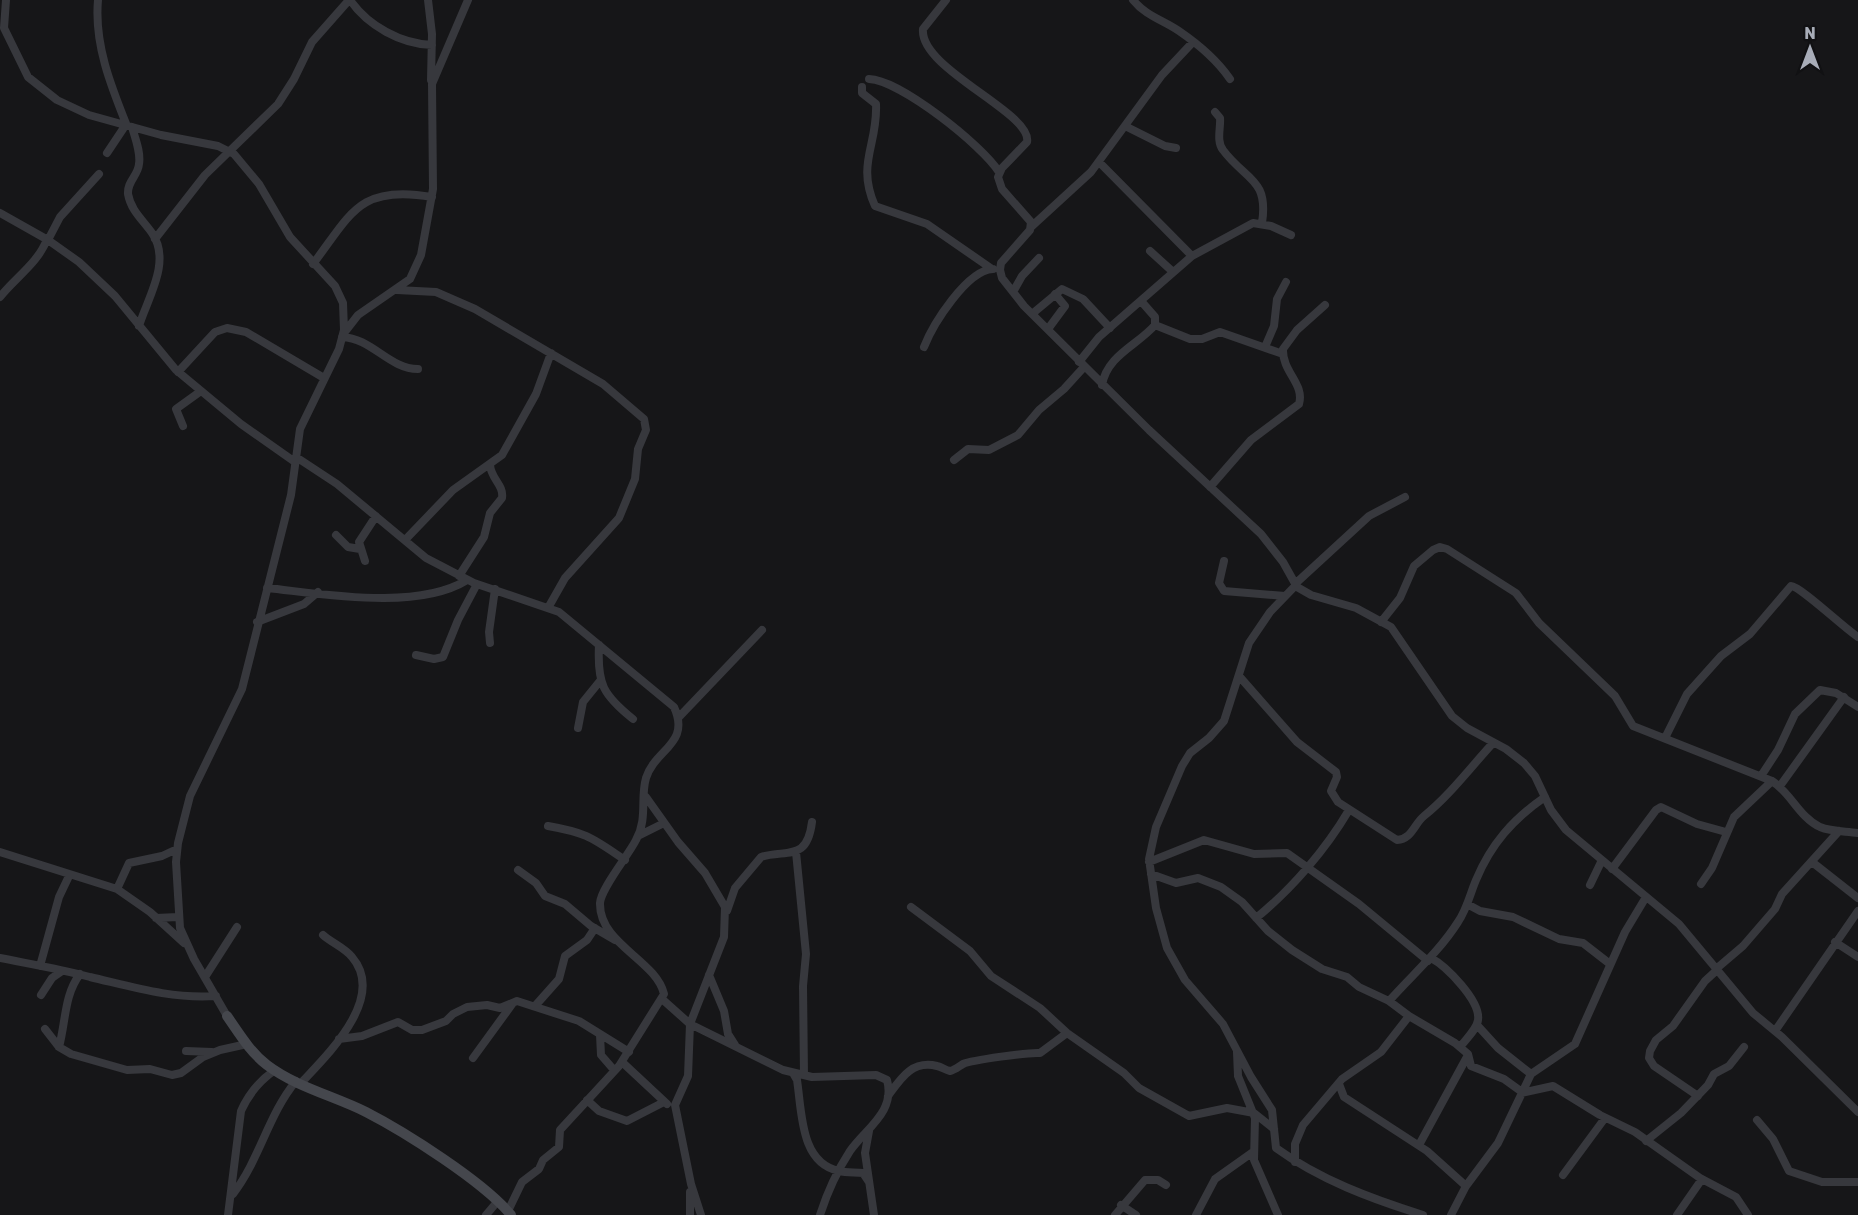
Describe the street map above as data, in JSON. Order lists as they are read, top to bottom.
{
  "north": "top"
}
